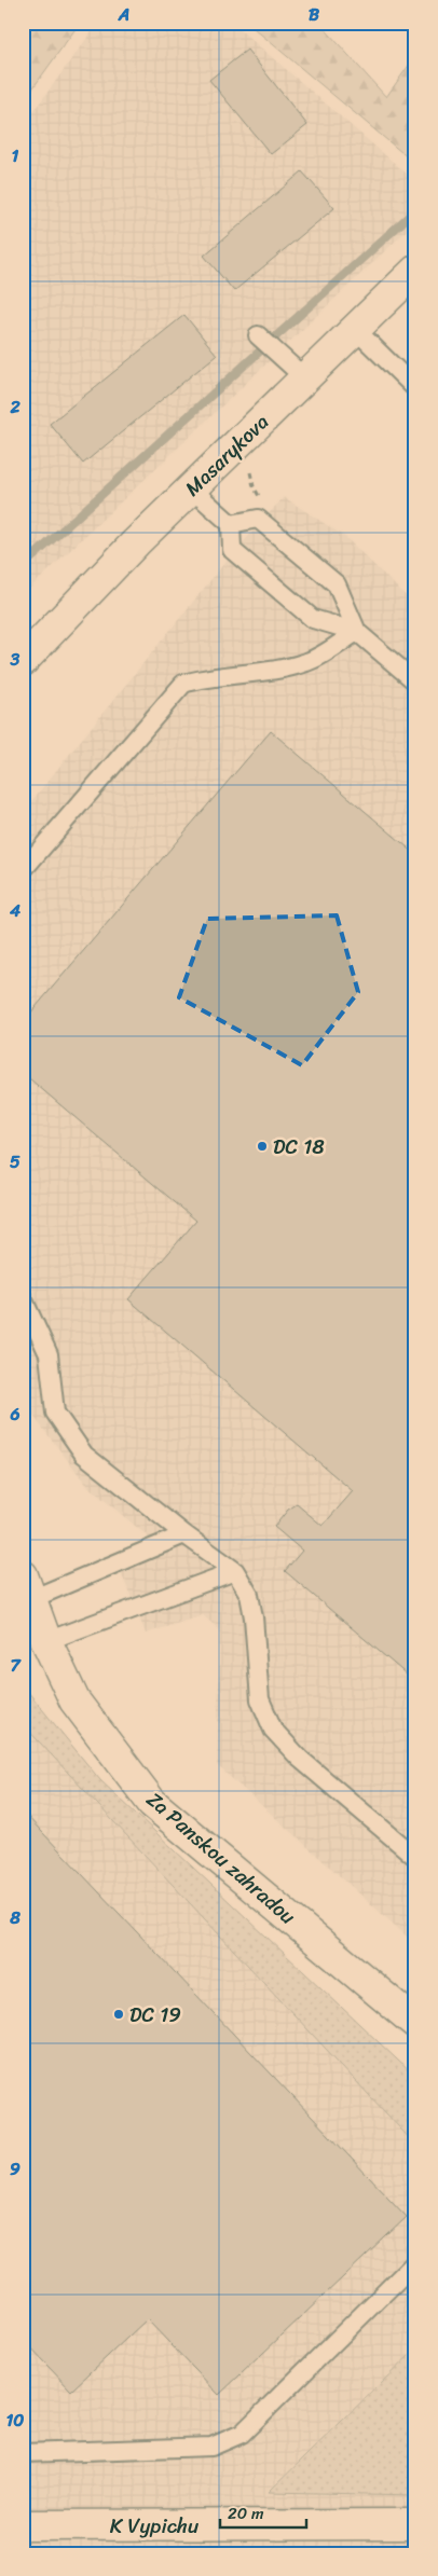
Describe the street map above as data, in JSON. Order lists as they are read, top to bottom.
{
  "streets": {
    "street": ["Masarykova", "Za Panskou zahradou", "K Vypichu"]
  },
  "places": ["DC 18", "DC 19"],
  "scale_bar": "20 m",
  "grid": {
    "columns": ["A", "B"],
    "rows": [
      "1",
      "2",
      "3",
      "4",
      "5",
      "6",
      "7",
      "8",
      "9",
      "10"
    ]
  }
}
